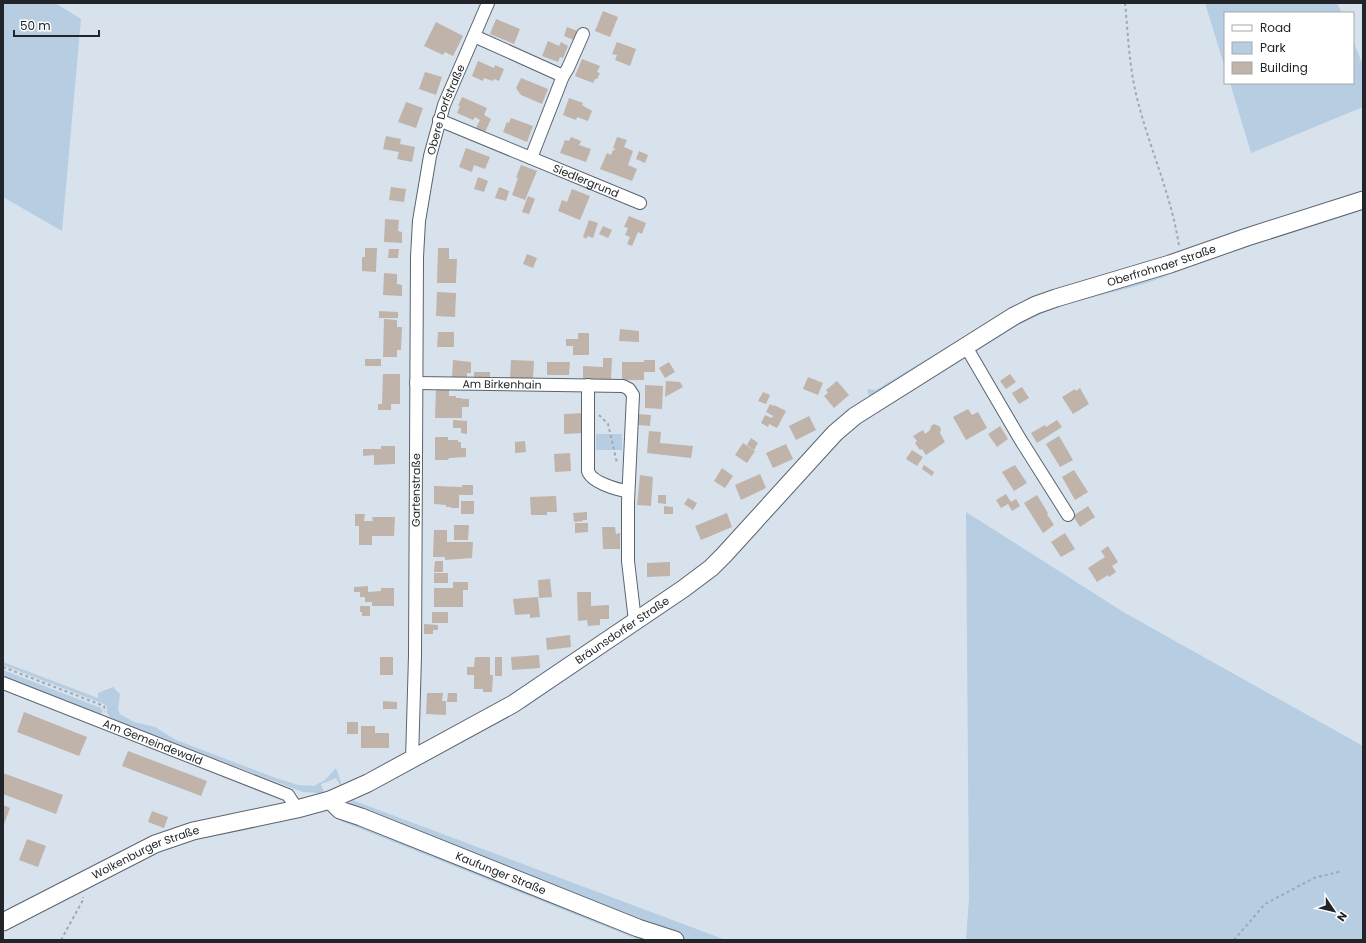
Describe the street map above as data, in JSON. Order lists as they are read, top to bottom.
{
  "streets": {
    "street": [
      "Obere Dorfstraße",
      "Siedlergrund",
      "Oberfrohnaer Straße",
      "Am Birkenhain",
      "Gartenstraße",
      "Bräunsdorfer Straße",
      "Am Gemeindewald",
      "Wolkenburger Straße",
      "Kaufunger Straße"
    ]
  },
  "crossings": [
    ["Obere Dorfstraße", "Siedlergrund"],
    ["Obere Dorfstraße", "Gartenstraße"],
    ["Oberfrohnaer Straße", "Bräunsdorfer Straße"],
    ["Am Birkenhain", "Gartenstraße"],
    ["Am Birkenhain", "Bräunsdorfer Straße"],
    ["Gartenstraße", "Bräunsdorfer Straße"],
    ["Bräunsdorfer Straße", "Wolkenburger Straße"],
    ["Bräunsdorfer Straße", "Kaufunger Straße"],
    ["Am Gemeindewald", "Wolkenburger Straße"],
    ["Wolkenburger Straße", "Kaufunger Straße"]
  ],
  "legend": ["Road", "Park", "Building"],
  "scale_bar": "50 m",
  "north": "bottom right"
}
